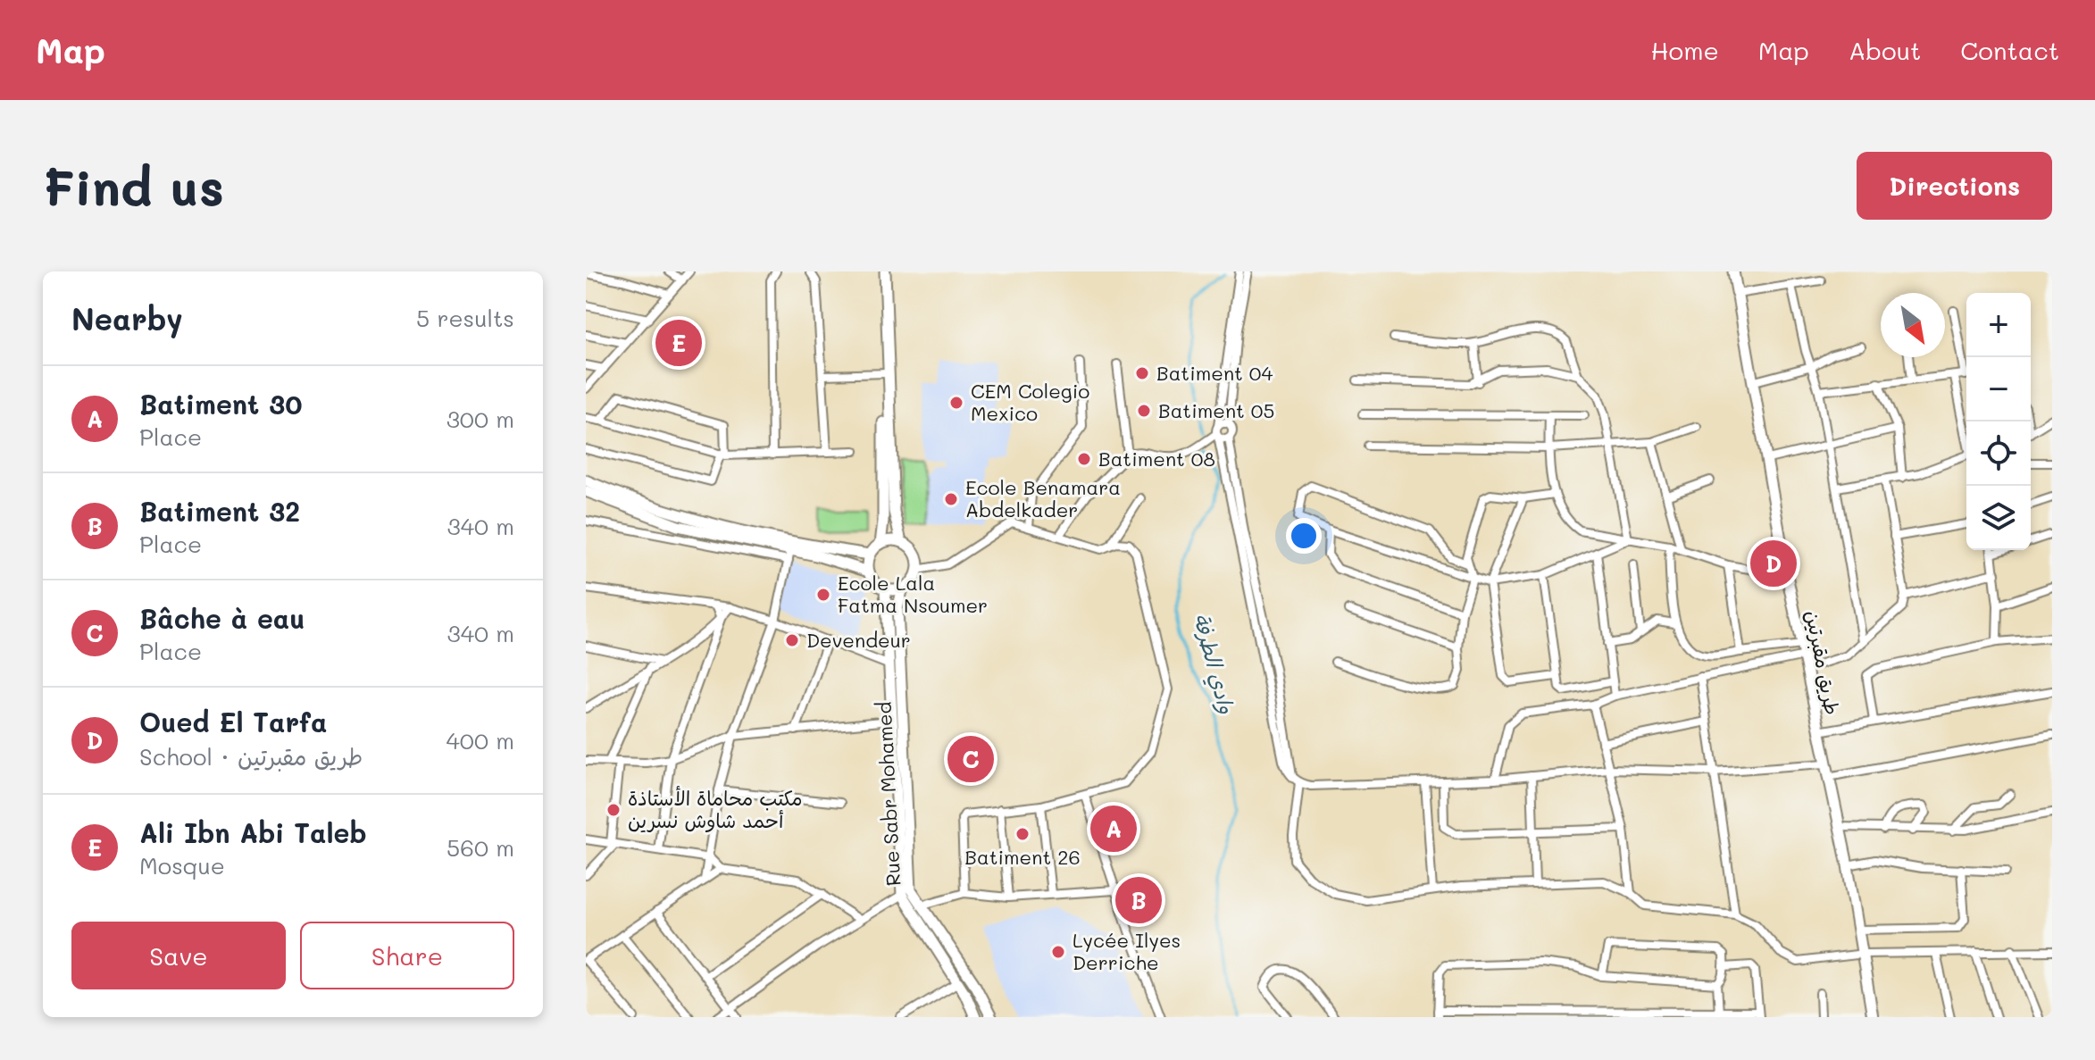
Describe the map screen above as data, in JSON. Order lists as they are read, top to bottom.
{
  "streets": {
    "main road": ["طريق مقبرتين", "Rue Sabr Mohamed"]
  },
  "water": ["وادي الطرفة"],
  "places": [
    "Batiment 04",
    "CEM Colegio Mexico",
    "Batiment 05",
    "Batiment 08",
    "Ecole Benamara Abdelkader",
    "Ecole Lala Fatma Nsoumer",
    "Devendeur",
    "مكتب محاماة الأستاذة أحمد شاوش نسرين",
    "Batiment 26",
    "Lycée Ilyes Derriche"
  ],
  "north": "bottom right",
  "page": {
    "header": "Map",
    "nav": [
      "Home",
      "Map",
      "About",
      "Contact"
    ],
    "buttons": [
      "Directions",
      ["Save", "Share"]
    ],
    "title": "Find us",
    "heading": ["Nearby", "5 results"],
    "map_buttons": ["+", "−"],
    "pins": [
      "E",
      "D",
      "C",
      "A",
      "B"
    ],
    "list": [
      {
        "mark": "A",
        "name": "Batiment 30",
        "note": "Place",
        "value": "300 m"
      },
      {
        "mark": "B",
        "name": "Batiment 32",
        "note": "Place",
        "value": "340 m"
      },
      {
        "mark": "C",
        "name": "Bâche à eau",
        "note": "Place",
        "value": "340 m"
      },
      {
        "mark": "D",
        "name": "Oued El Tarfa",
        "note": "School · طريق مقبرتين",
        "value": "400 m"
      },
      {
        "mark": "E",
        "name": "Ali Ibn Abi Taleb",
        "note": "Mosque",
        "value": "560 m"
      }
    ]
  }
}
